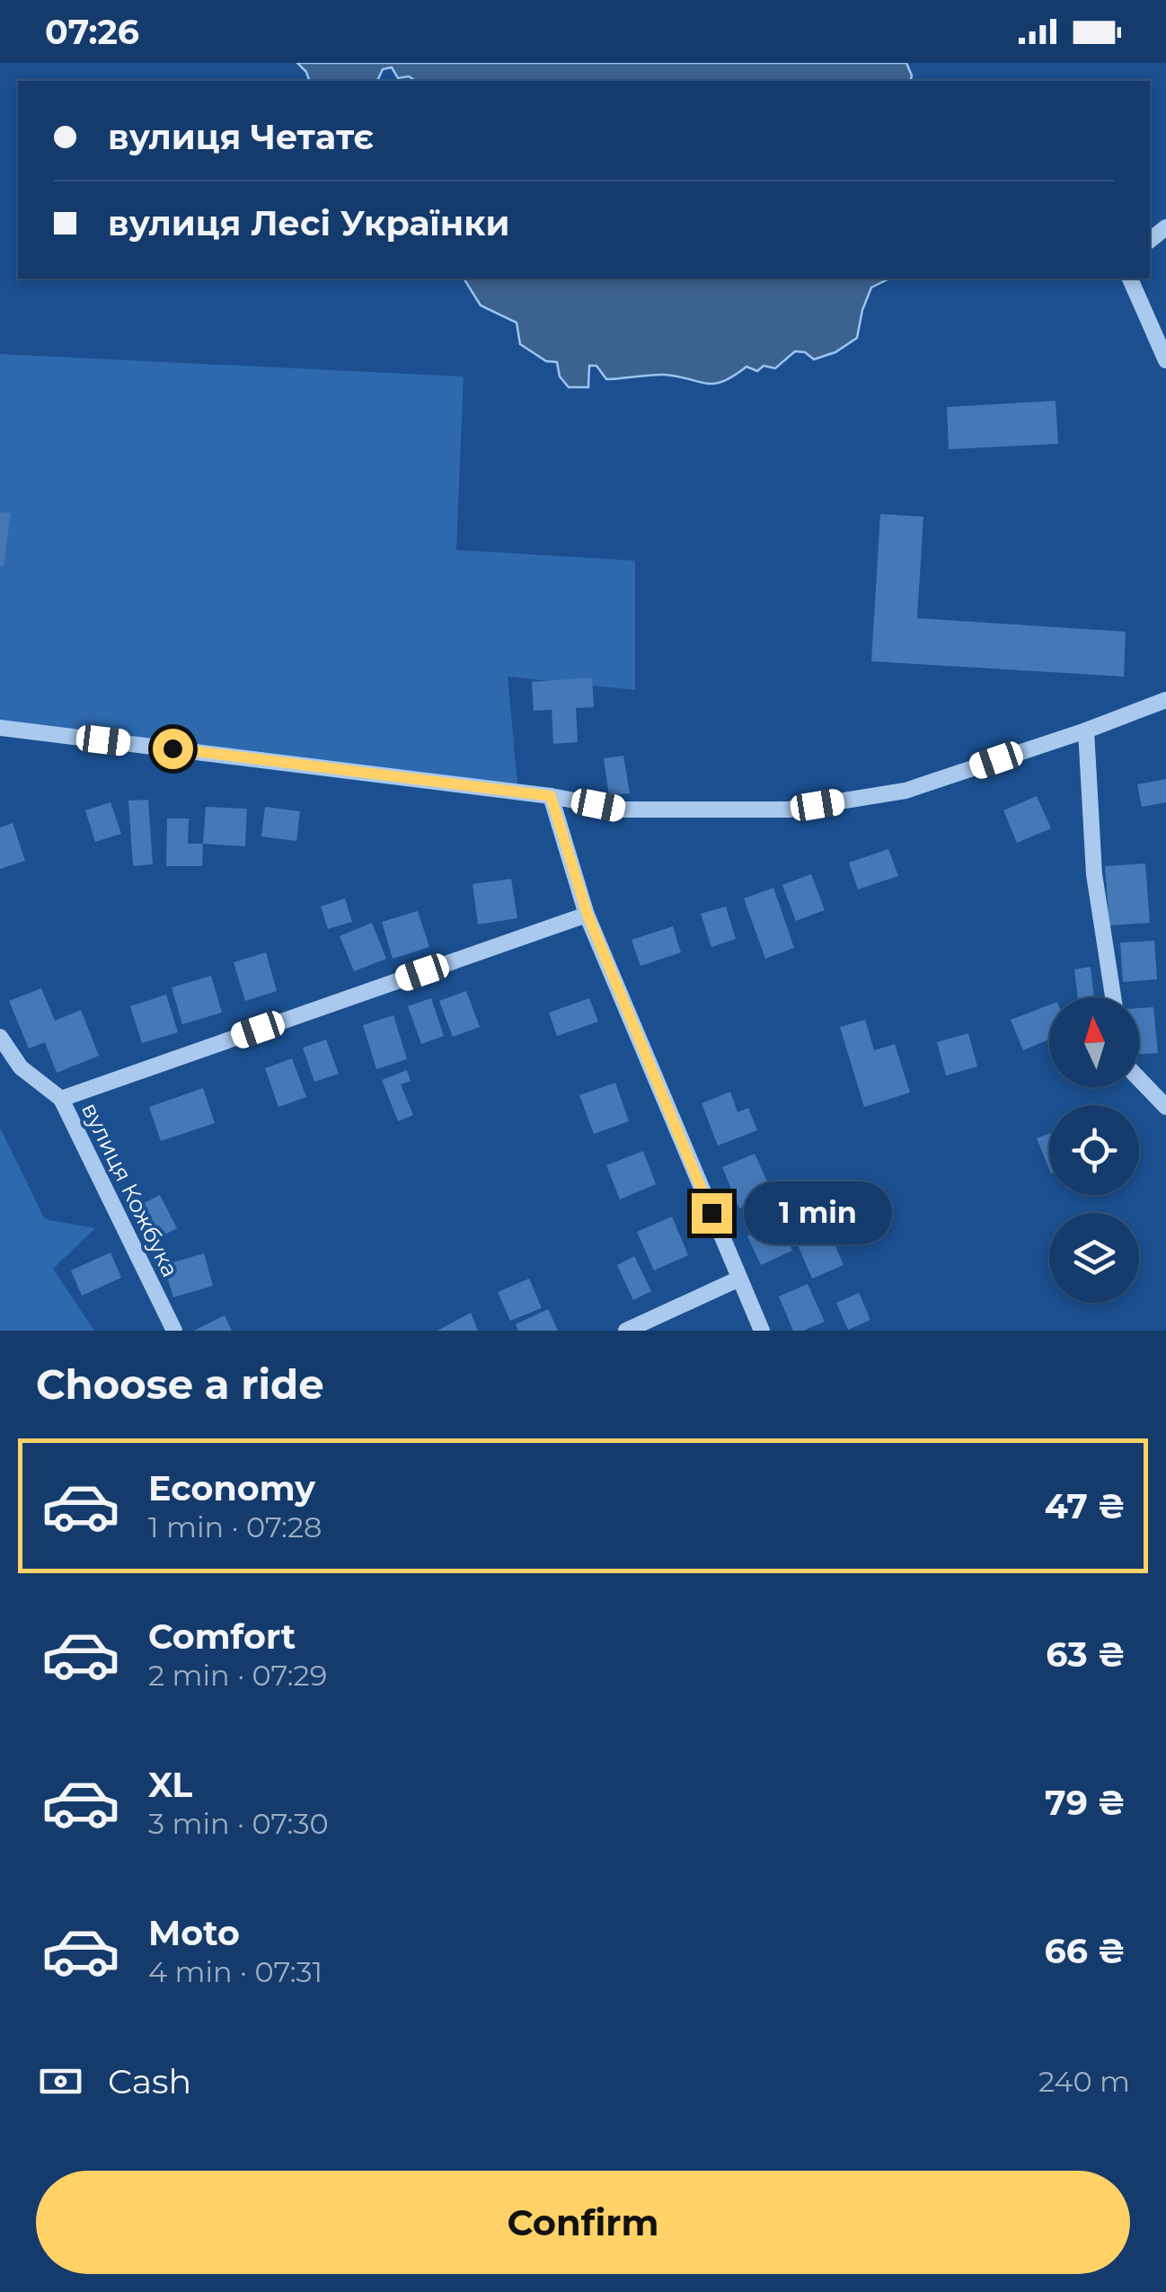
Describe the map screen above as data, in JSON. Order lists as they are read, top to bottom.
{
  "streets": {
    "street": ["вулиця Кожбука"]
  },
  "north": "top",
  "page": {
    "status": "07:26",
    "banner": ["вулиця Четатє", "вулиця Лесі Українки"],
    "bubble": "1 min",
    "heading": "Choose a ride",
    "list": [
      {
        "name": "Economy",
        "note": "1 min · 07:28",
        "value": "47 ₴"
      },
      {
        "name": "Comfort",
        "note": "2 min · 07:29",
        "value": "63 ₴"
      },
      {
        "name": "XL",
        "note": "3 min · 07:30",
        "value": "79 ₴"
      },
      {
        "name": "Moto",
        "note": "4 min · 07:31",
        "value": "66 ₴"
      }
    ],
    "pay": ["Cash", "240 m"],
    "buttons": "Confirm"
  }
}
